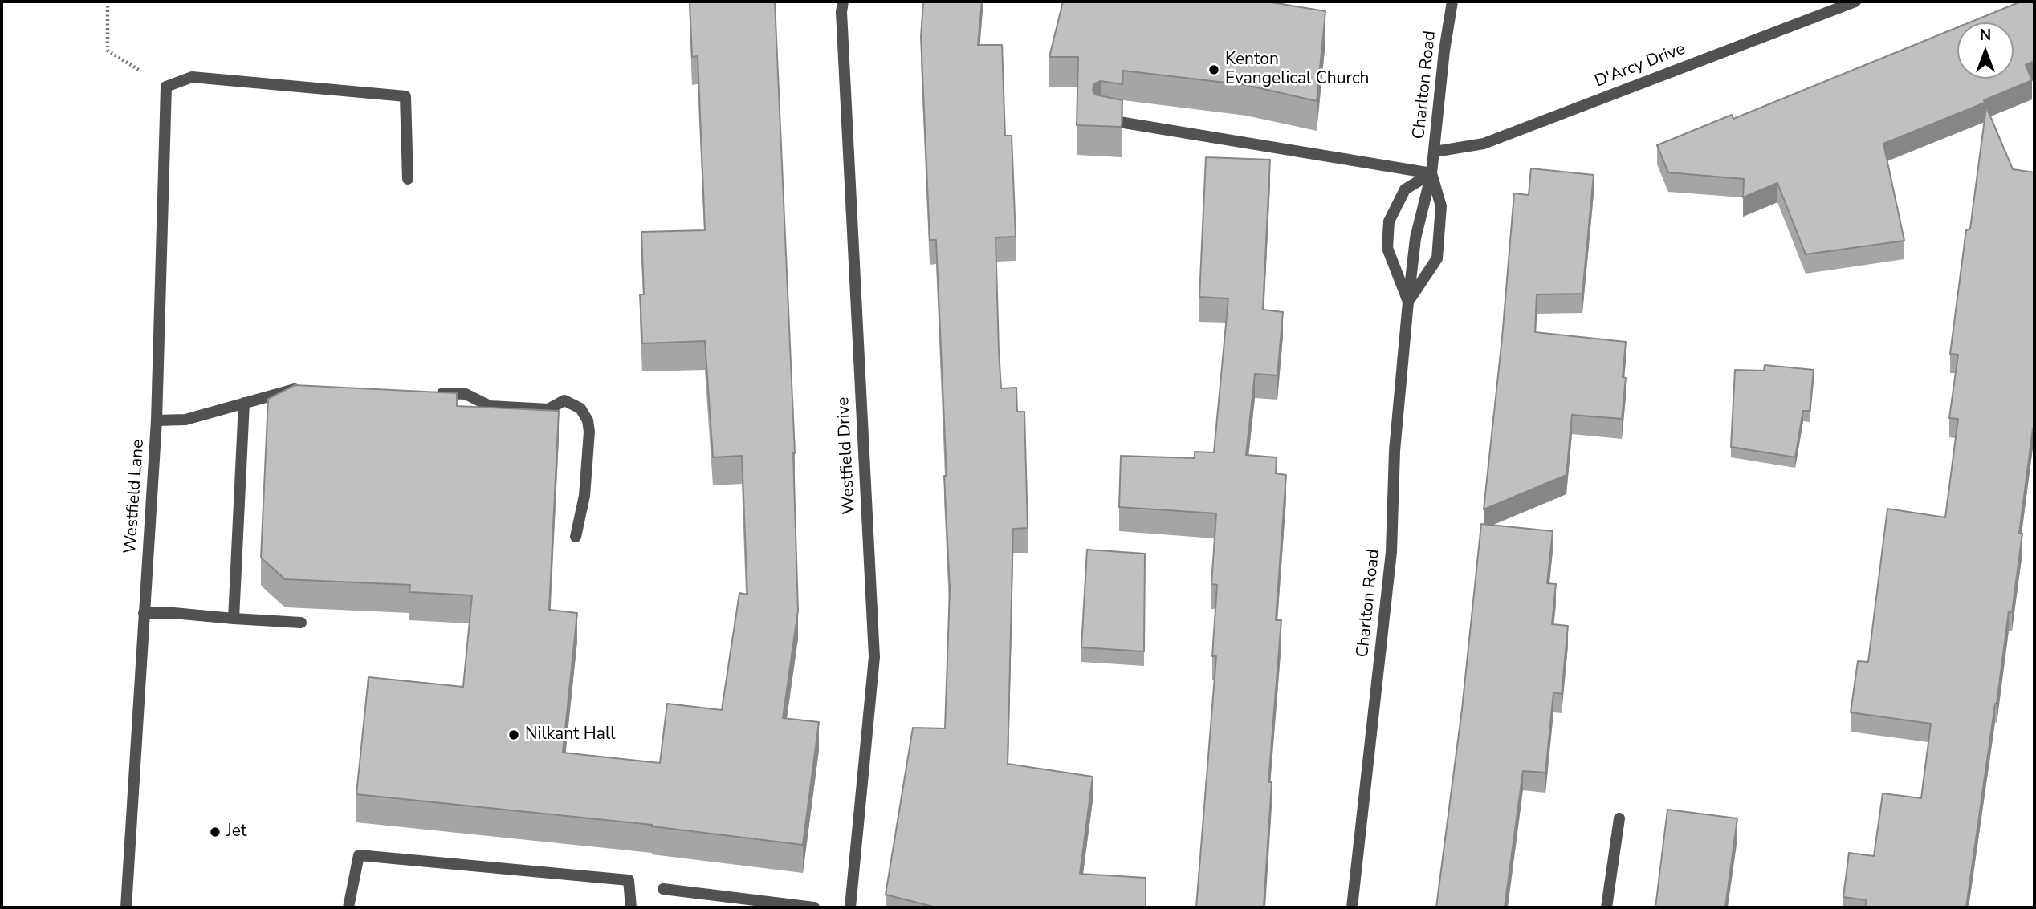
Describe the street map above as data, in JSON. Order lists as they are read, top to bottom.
{
  "streets": {
    "street": [
      "D'Arcy Drive",
      "Charlton Road",
      "Westfield Drive",
      "Westfield Lane"
    ]
  },
  "crossings": [
    ["D'Arcy Drive", "Charlton Road"]
  ],
  "places": ["Kenton Evangelical Church", "Nilkant Hall", "Jet"],
  "north": "top"
}
